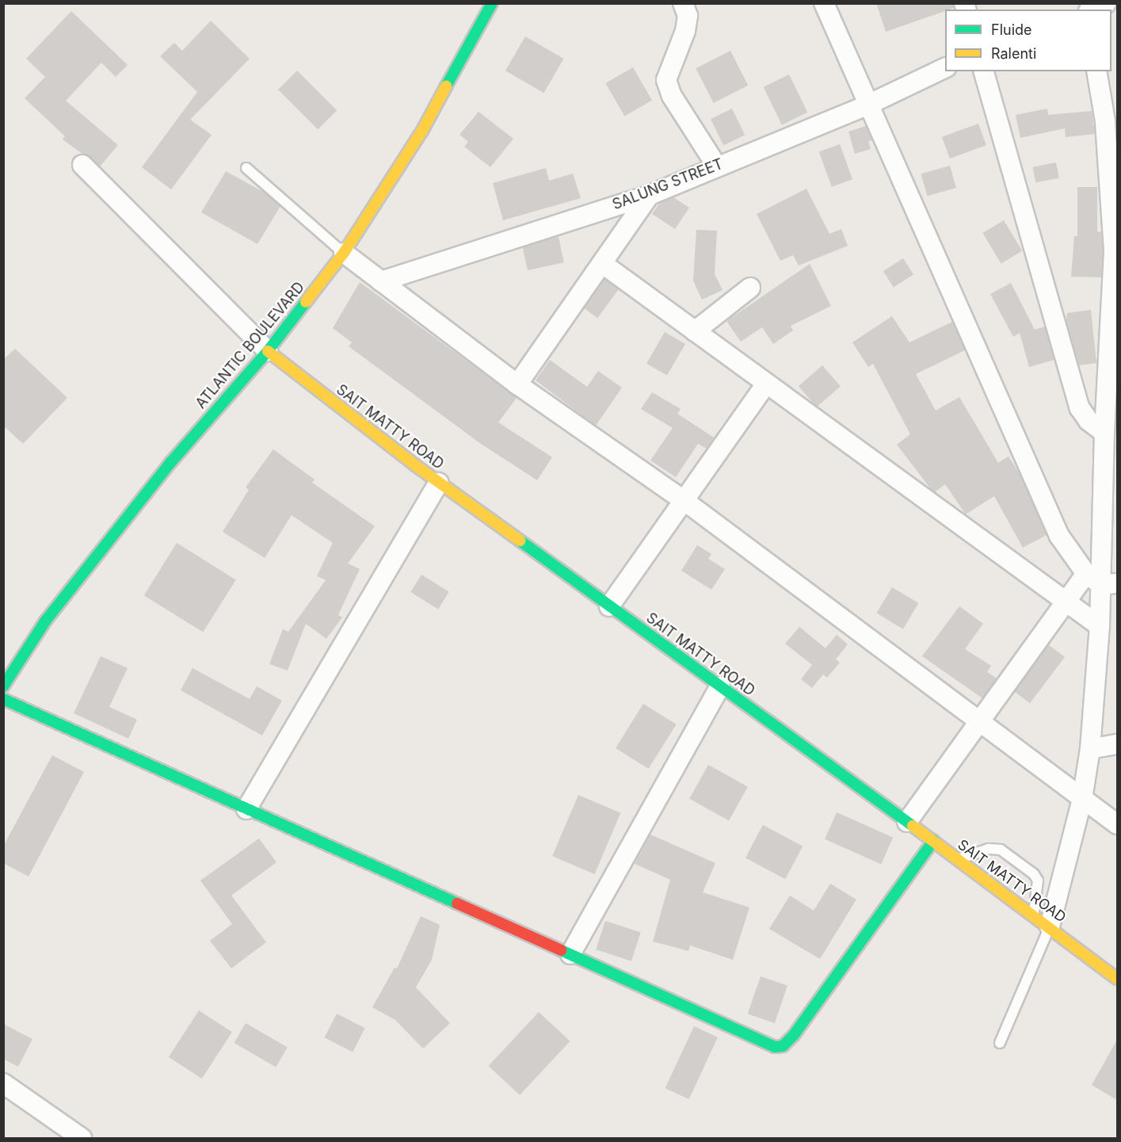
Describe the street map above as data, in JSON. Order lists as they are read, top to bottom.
{
  "streets": {
    "street": ["SALUNG STREET", "ATLANTIC BOULEVARD", "SAIT MATTY ROAD"]
  },
  "crossings": [
    ["ATLANTIC BOULEVARD", "SAIT MATTY ROAD"]
  ],
  "legend": ["Fluide", "Ralenti"]
}
